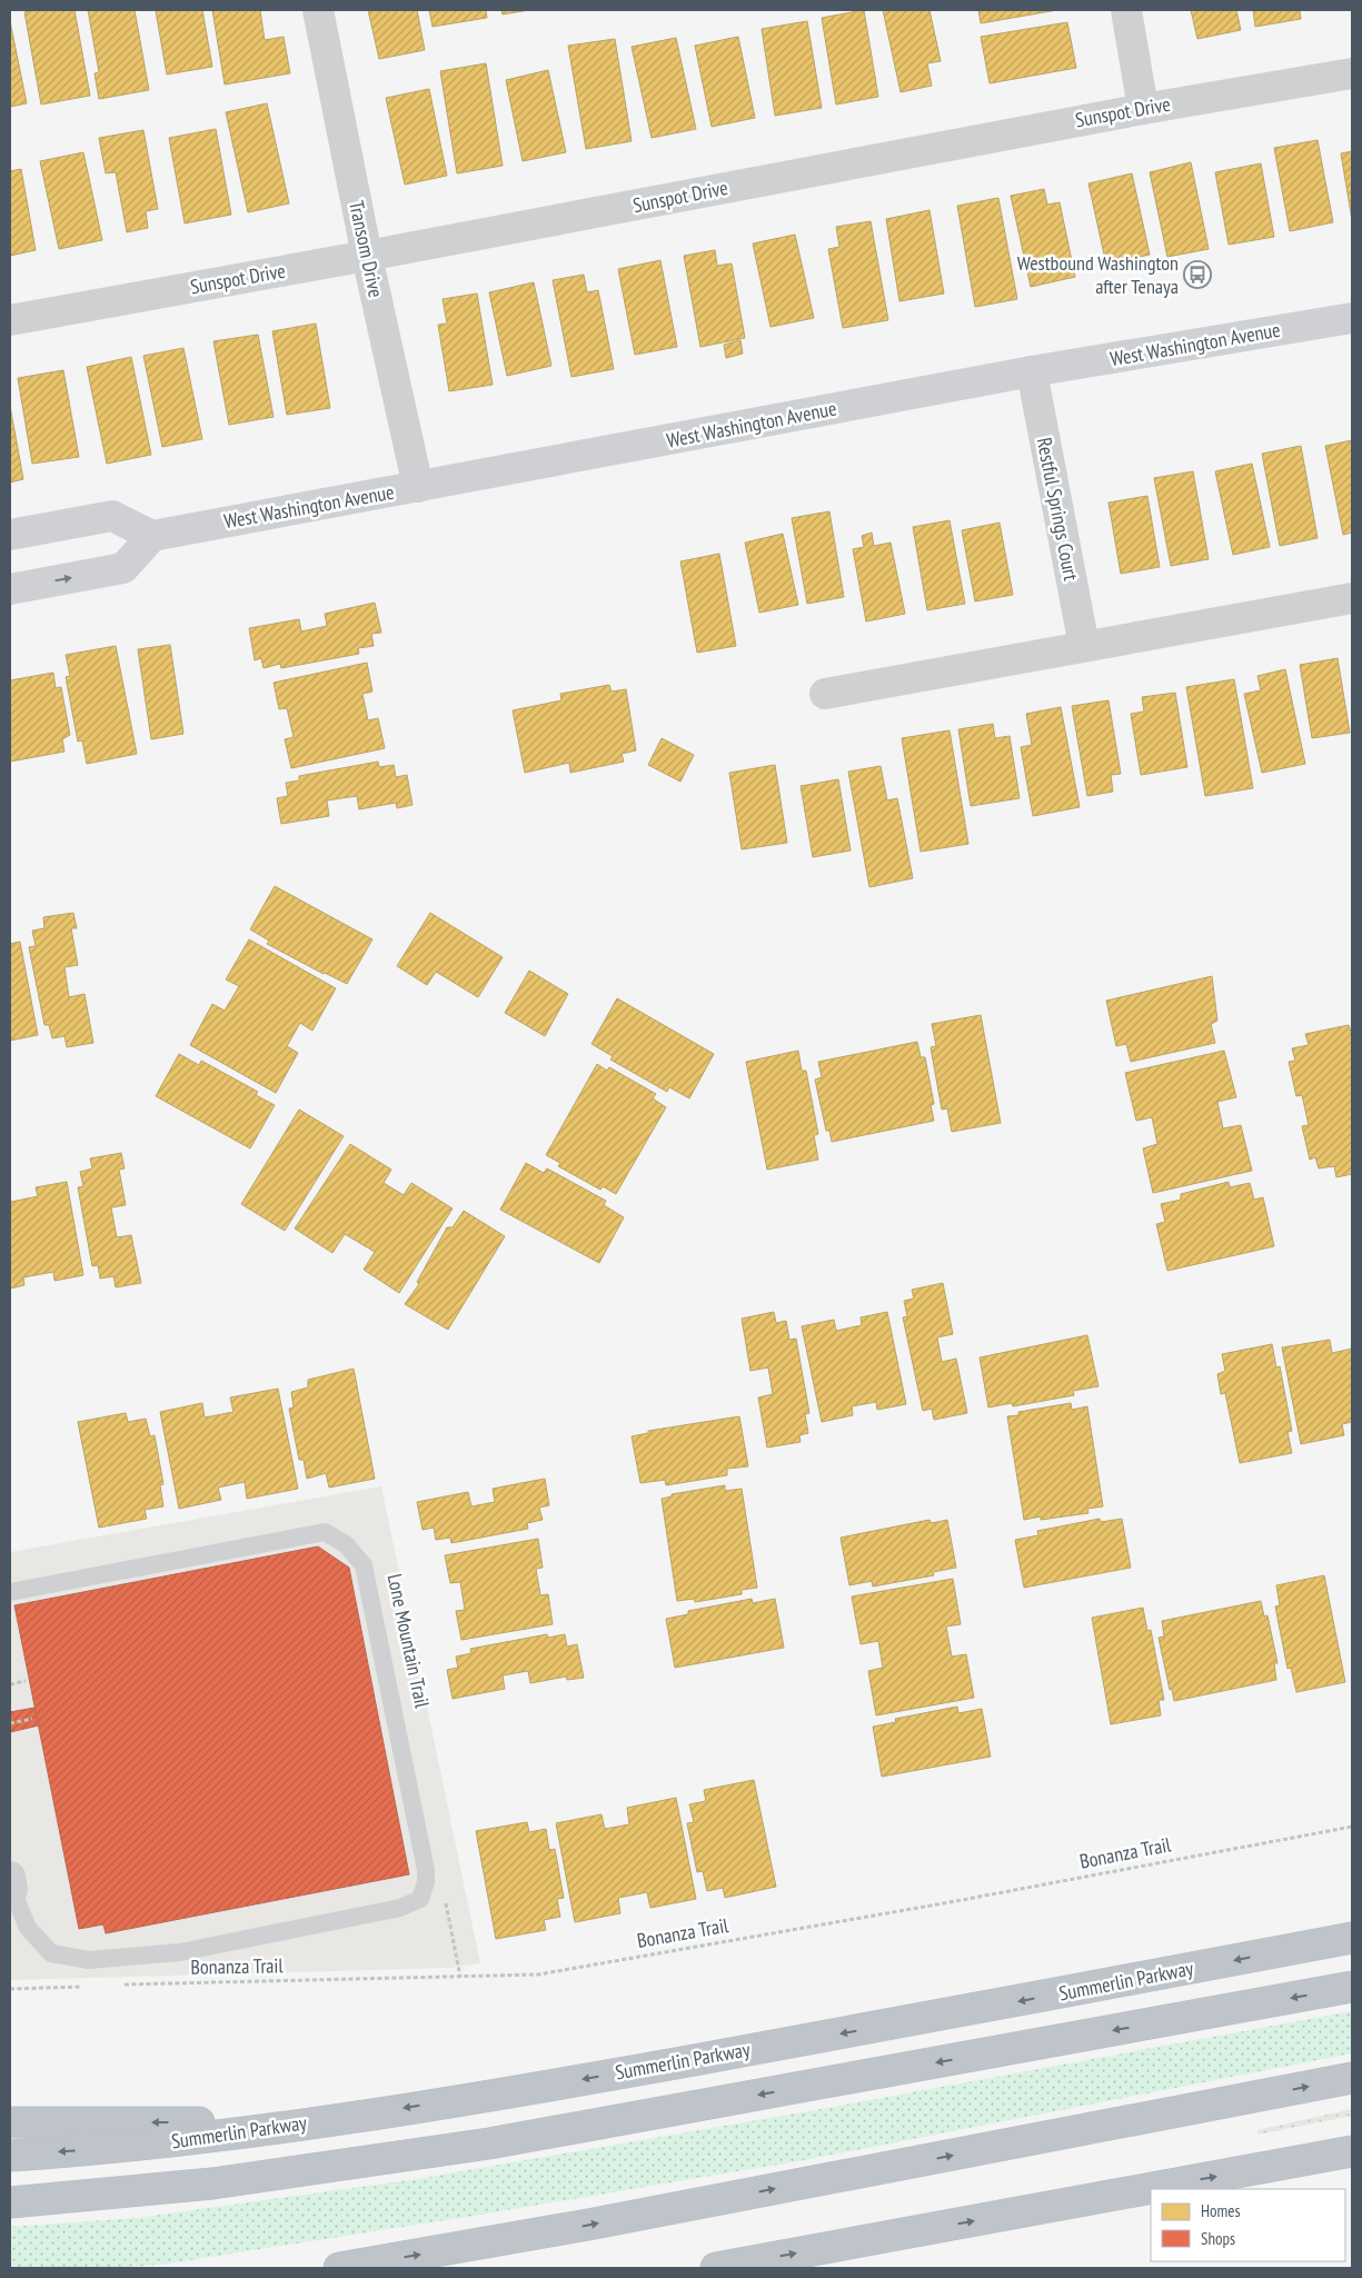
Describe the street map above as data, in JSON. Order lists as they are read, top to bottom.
{
  "streets": {
    "highway": ["Summerlin Parkway"],
    "main road": ["West Washington Avenue"],
    "street": ["Sunspot Drive", "Transom Drive", "Restful Springs Court"],
    "path": ["Bonanza Trail"]
  },
  "crossings": [
    ["Sunspot Drive", "Transom Drive"],
    ["Transom Drive", "West Washington Avenue"],
    ["West Washington Avenue", "Restful Springs Court"]
  ],
  "places": {
    "bus stop": ["Westbound Washington after Tenaya"]
  },
  "legend": ["Homes", "Shops"]
}
